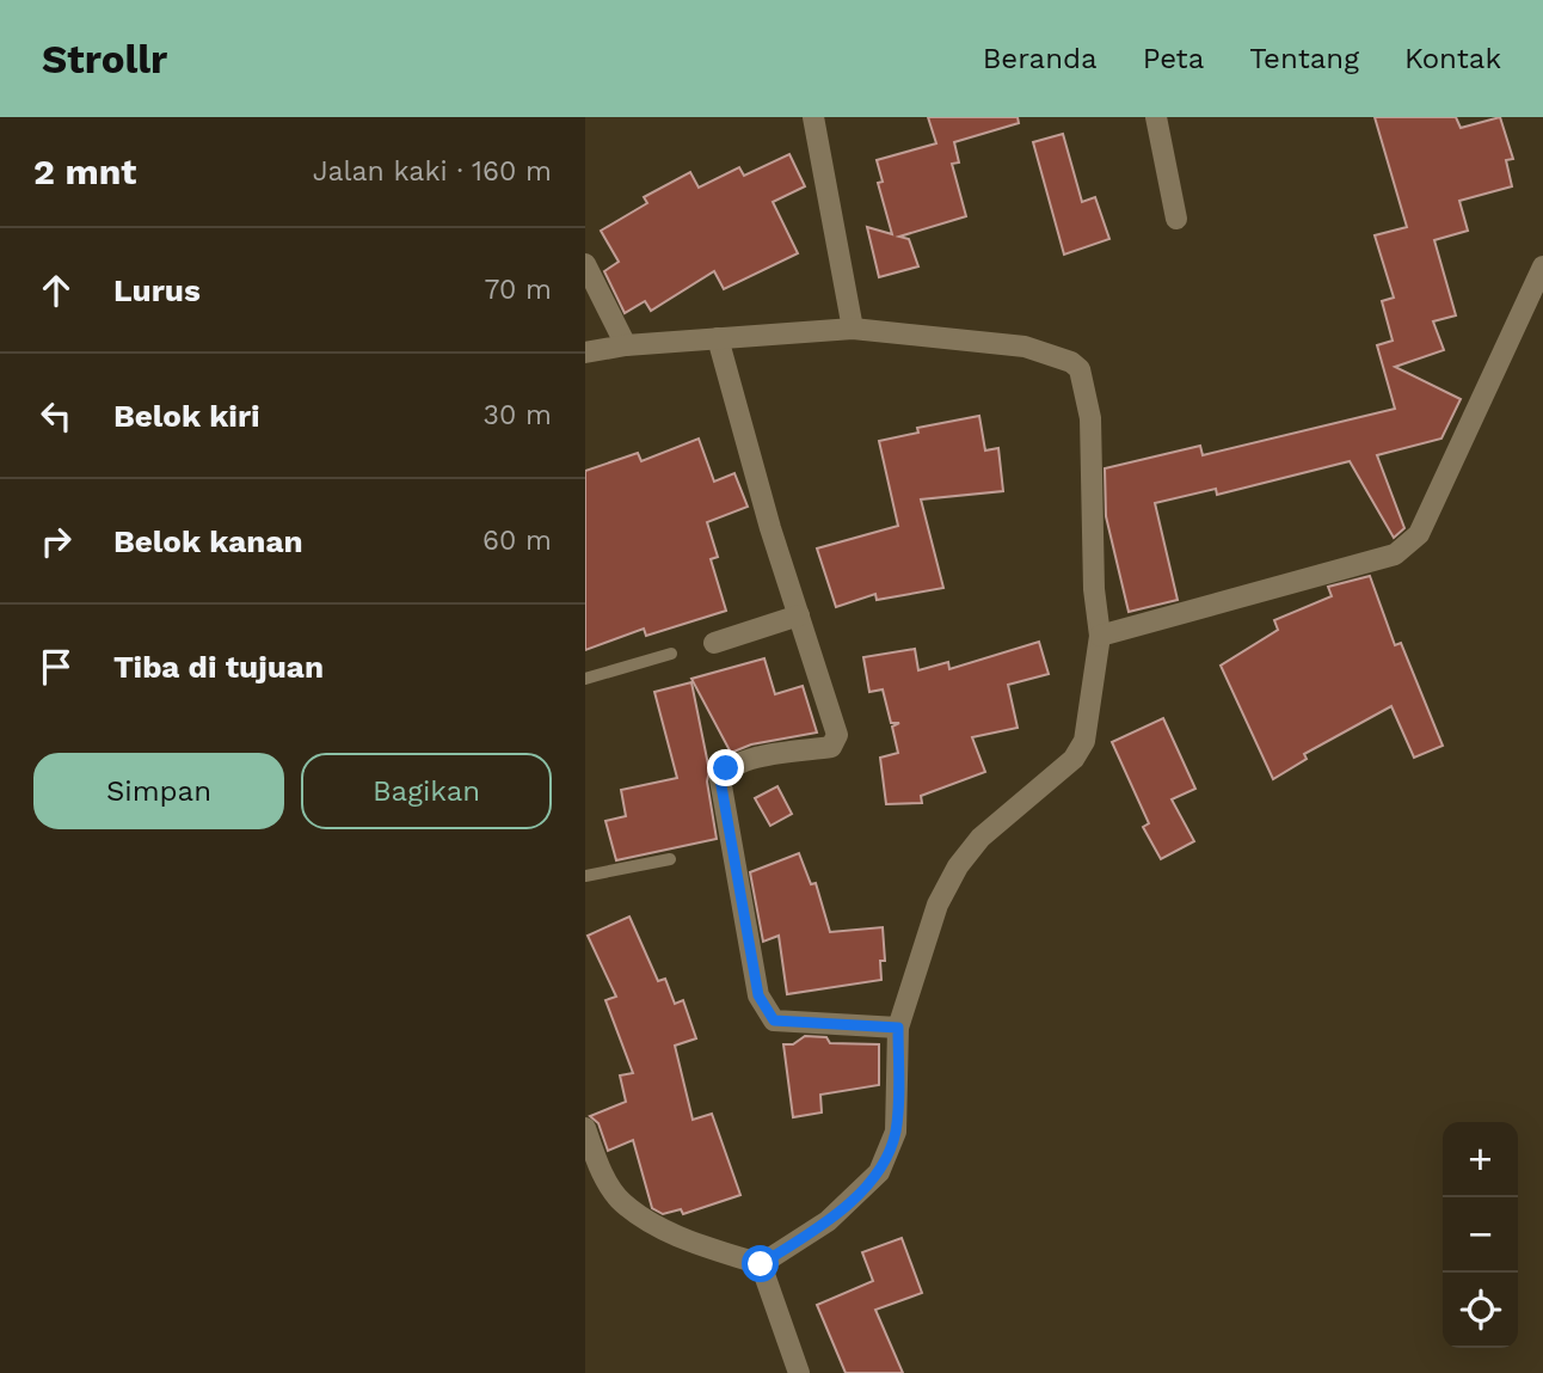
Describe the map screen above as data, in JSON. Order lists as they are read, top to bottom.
{
  "page": {
    "header": "Strollr",
    "nav": [
      "Beranda",
      "Peta",
      "Tentang",
      "Kontak"
    ],
    "heading": ["2 mnt", "Jalan kaki · 160 m"],
    "list": [
      ["Lurus", "70 m"],
      ["Belok kiri", "30 m"],
      ["Belok kanan", "60 m"],
      "Tiba di tujuan"
    ],
    "buttons": ["Simpan", "Bagikan"],
    "map_buttons": ["+", "−"]
  }
}
